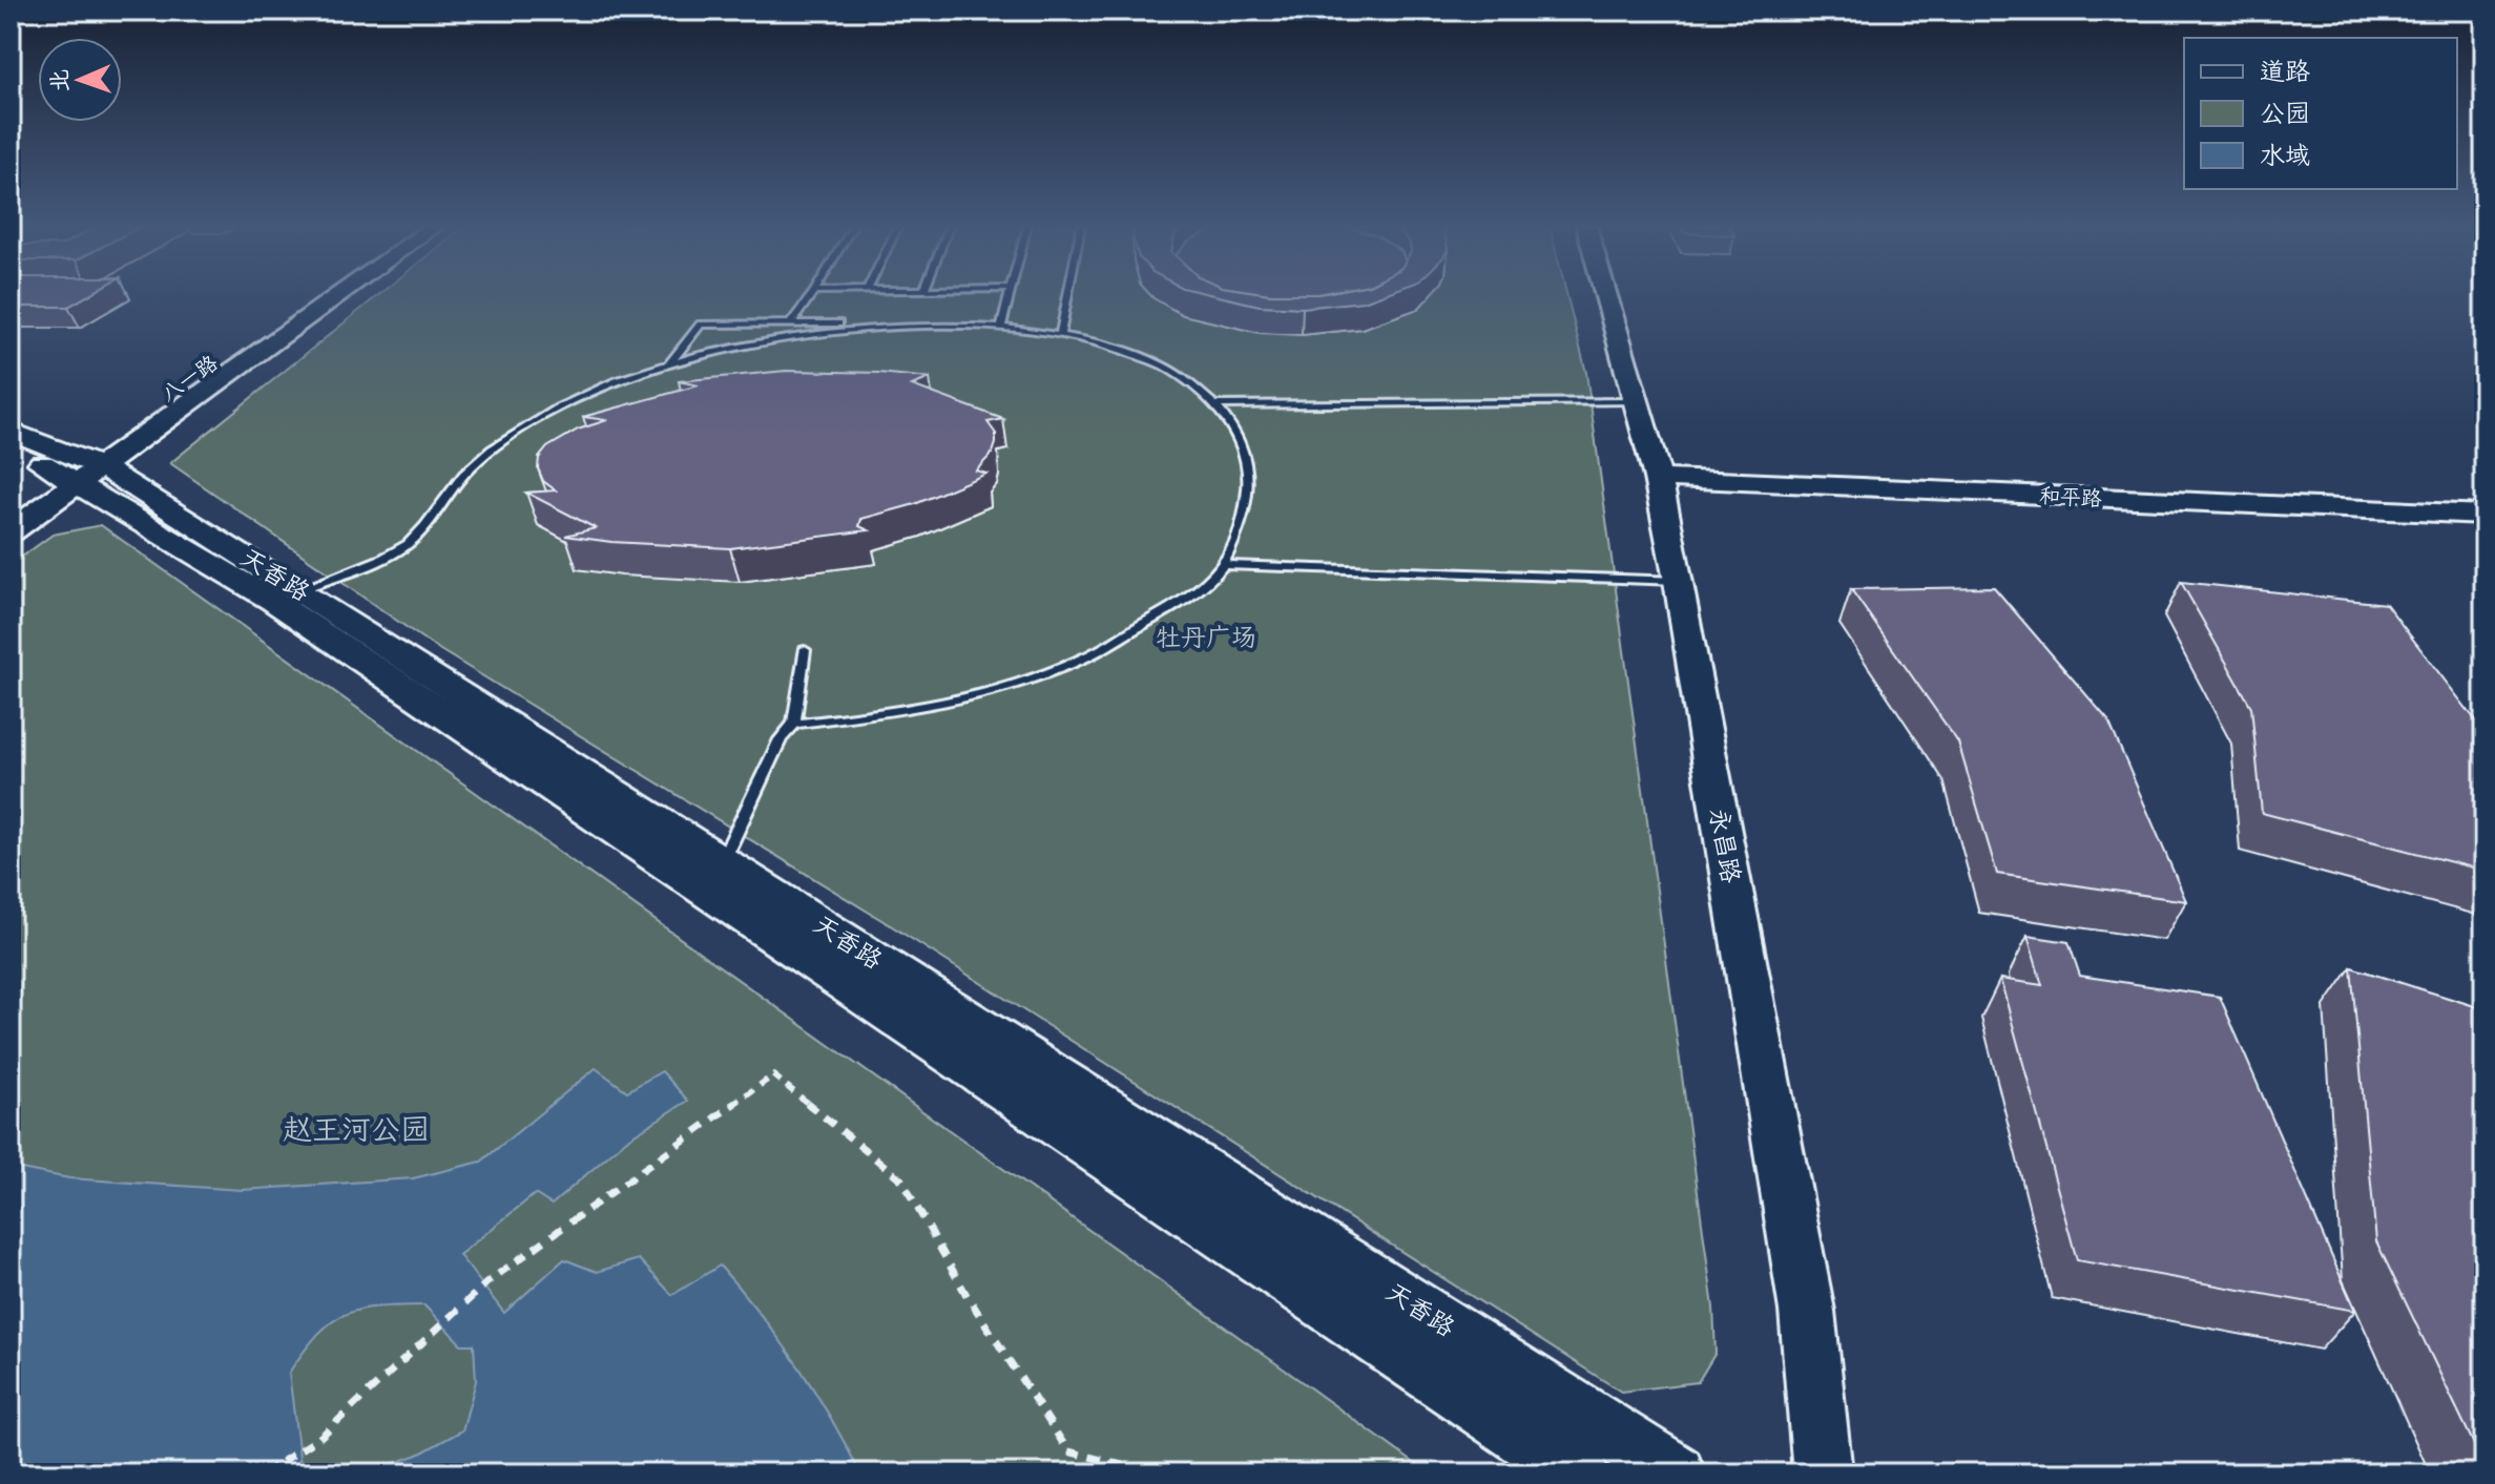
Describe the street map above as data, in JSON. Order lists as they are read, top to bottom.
{
  "streets": {
    "main road": [
      "八一路",
      "和平路",
      "天香路",
      "永昌路"
    ]
  },
  "crossings": [
    ["八一路", "天香路"],
    ["和平路", "永昌路"]
  ],
  "parks": ["牡丹广场", "赵王河公园"],
  "legend": ["道路", "公园", "水域"],
  "north": "left"
}
